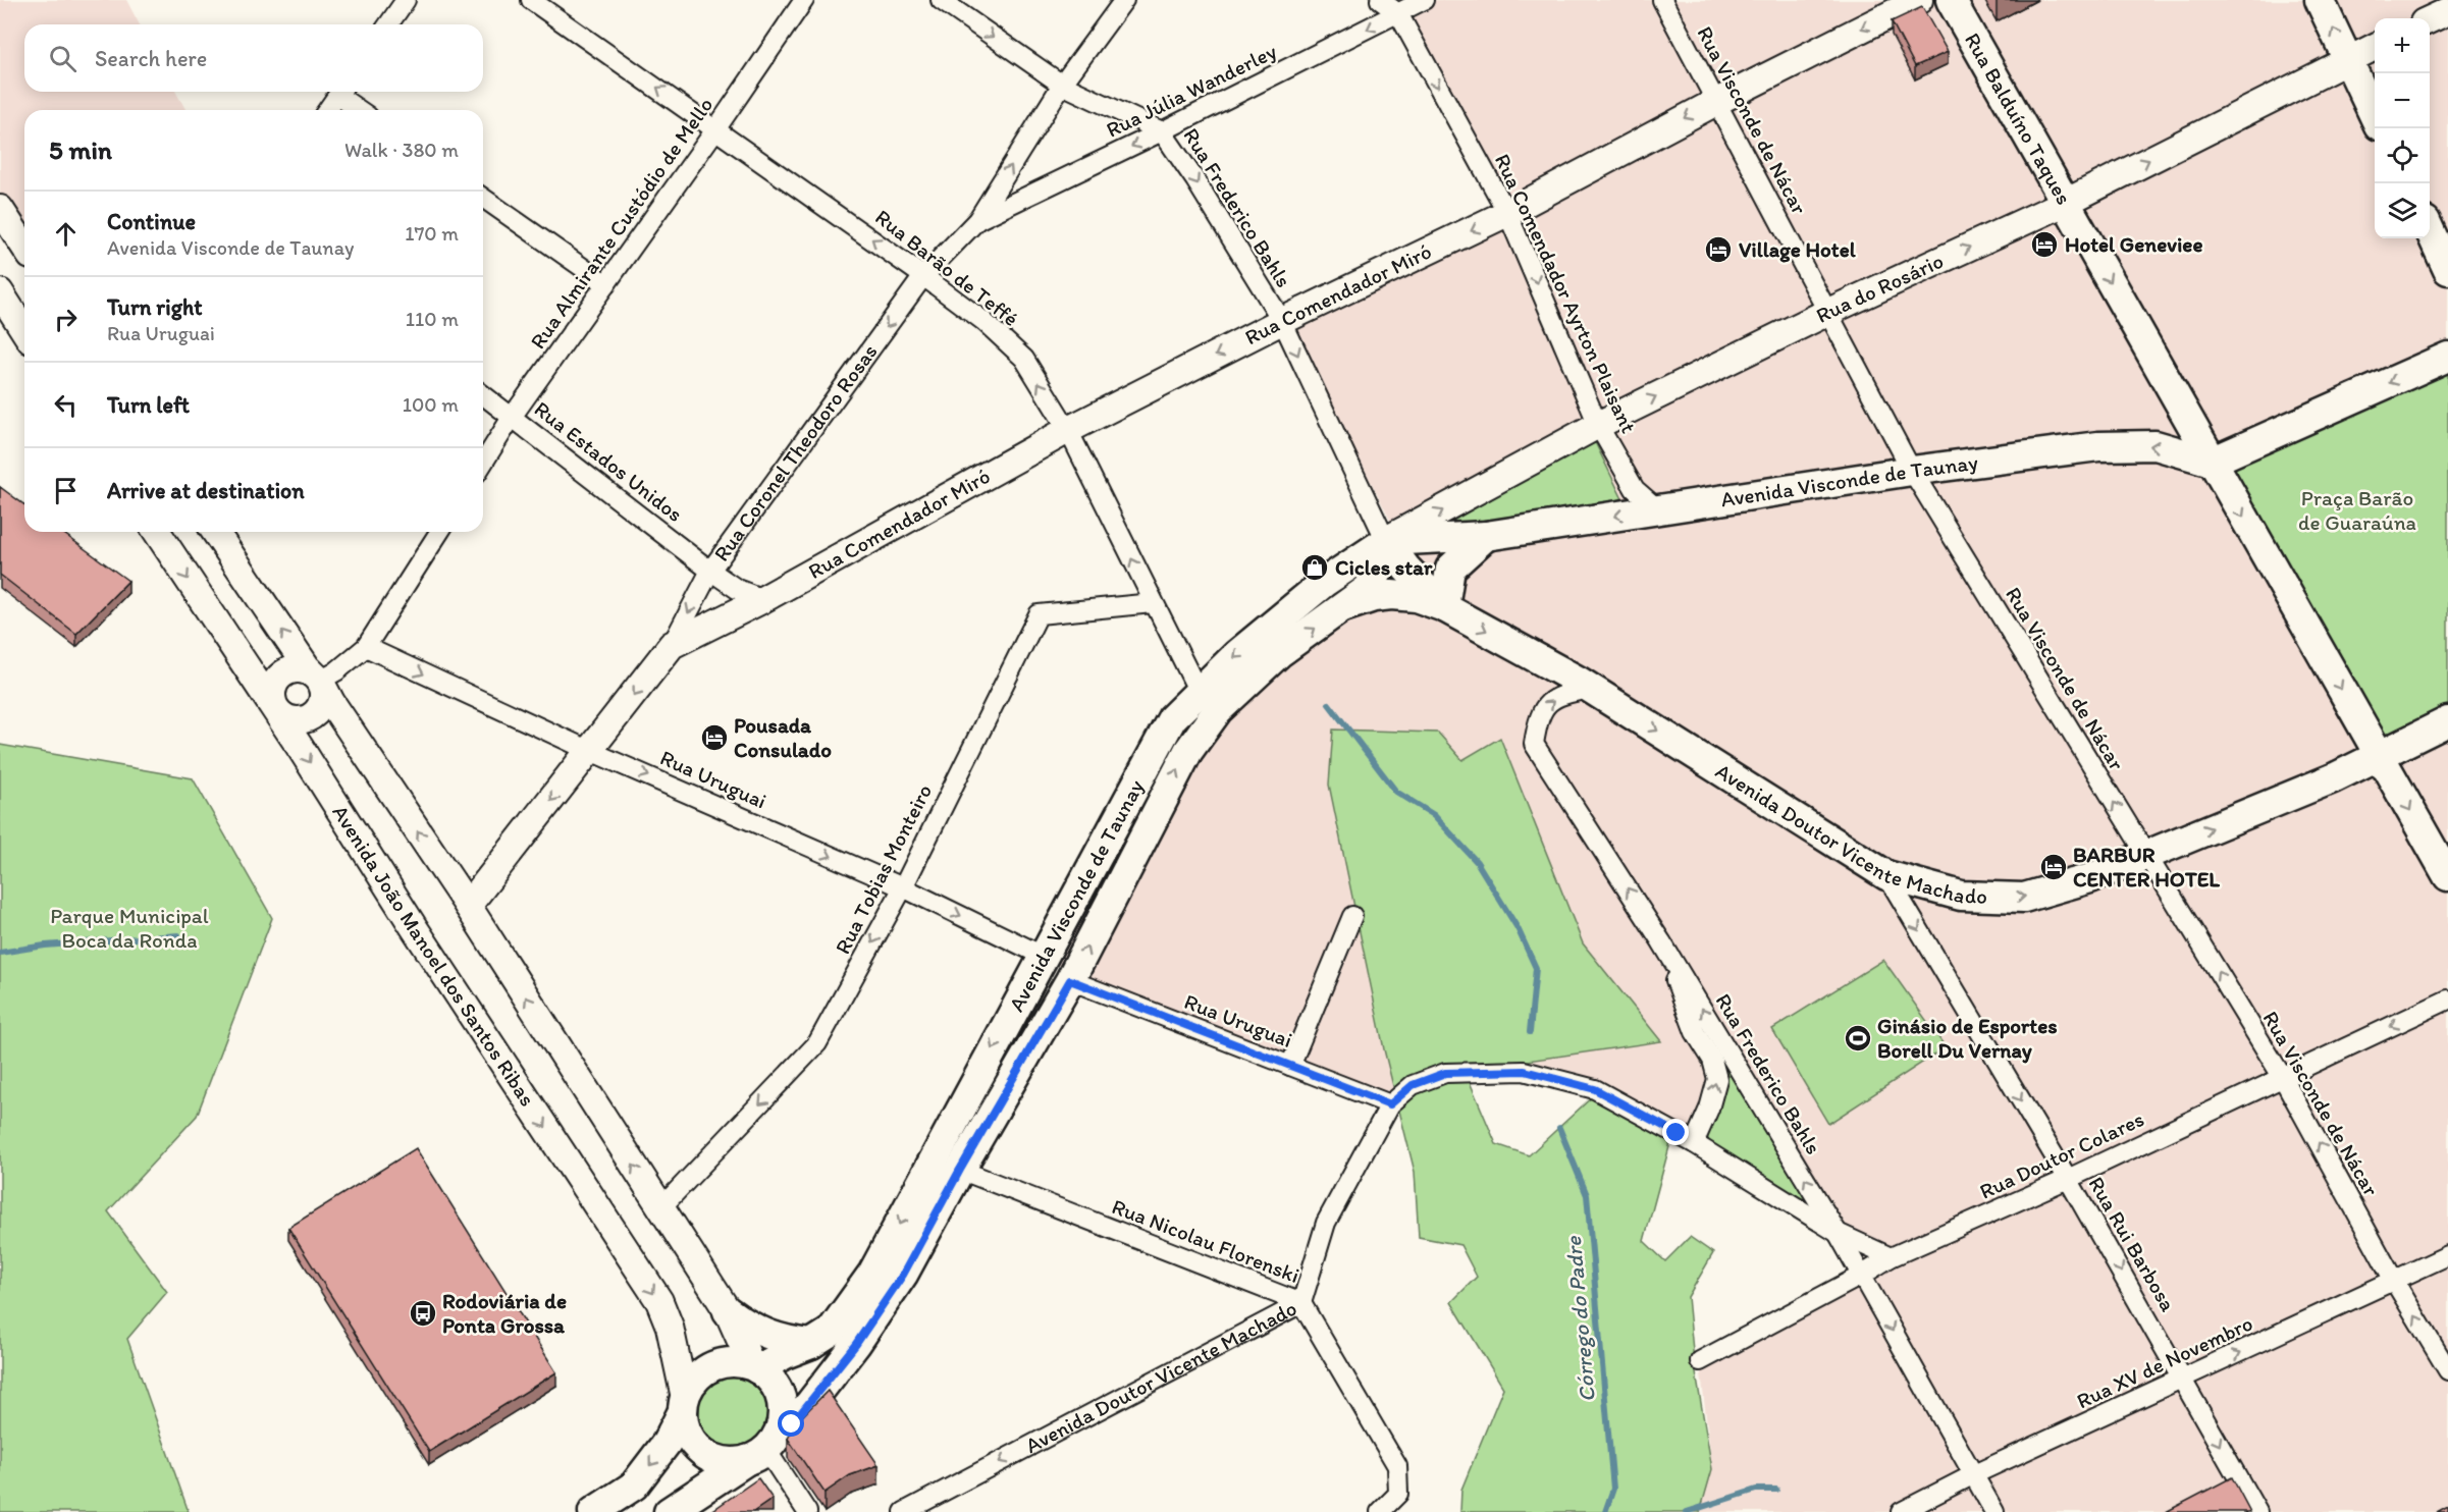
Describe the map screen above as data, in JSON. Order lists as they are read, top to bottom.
{
  "streets": {
    "main road": [
      "Rua Balduíno Taques",
      "Rua do Rosário",
      "Rua Comendador Miró",
      "Rua Coronel Theodoro Rosas",
      "Avenida Visconde de Taunay",
      "Avenida Doutor Vicente Machado",
      "Avenida João Manoel dos Santos Ribas"
    ],
    "street": [
      "Rua Júlia Wanderley",
      "Rua Visconde de Nácar",
      "Rua Frederico Bahls",
      "Rua Almirante Custódio de Mello",
      "Rua Barão de Teffé",
      "Rua Comendador Ayrton Plaisant",
      "Rua Estados Unidos",
      "Rua Uruguai",
      "Rua Tobias Monteiro",
      "Rua Doutor Colares",
      "Rua Nicolau Florenski",
      "Rua Rui Barbosa",
      "Rua XV de Novembro"
    ]
  },
  "crossings": [
    ["Rua Júlia Wanderley", "Rua Frederico Bahls"],
    ["Rua Júlia Wanderley", "Rua Comendador Ayrton Plaisant"],
    ["Rua Júlia Wanderley", "Rua Coronel Theodoro Rosas"],
    ["Rua Balduíno Taques", "Rua do Rosário"],
    ["Rua Balduíno Taques", "Avenida Visconde de Taunay"],
    ["Rua Visconde de Nácar", "Rua do Rosário"],
    ["Rua Visconde de Nácar", "Rua Comendador Miró"],
    ["Rua Visconde de Nácar", "Avenida Visconde de Taunay"],
    ["Rua Visconde de Nácar", "Avenida Doutor Vicente Machado"],
    ["Rua Visconde de Nácar", "Rua Doutor Colares"],
    ["Rua Visconde de Nácar", "Rua XV de Novembro"],
    ["Rua Frederico Bahls", "Rua do Rosário"],
    ["Rua Frederico Bahls", "Rua Comendador Miró"],
    ["Rua Frederico Bahls", "Rua Coronel Theodoro Rosas"],
    ["Rua Frederico Bahls", "Avenida Visconde de Taunay"],
    ["Rua Frederico Bahls", "Avenida Doutor Vicente Machado"],
    ["Rua Frederico Bahls", "Rua Doutor Colares"],
    ["Rua Frederico Bahls", "Rua XV de Novembro"],
    ["Rua Almirante Custódio de Mello", "Rua Barão de Teffé"],
    ["Rua Almirante Custódio de Mello", "Rua Estados Unidos"],
    ["Rua Barão de Teffé", "Rua Comendador Miró"],
    ["Rua Barão de Teffé", "Rua Coronel Theodoro Rosas"],
    ["Rua Barão de Teffé", "Avenida Visconde de Taunay"],
    ["Rua Barão de Teffé", "Rua Tobias Monteiro"],
    ["Rua do Rosário", "Rua Comendador Ayrton Plaisant"],
    ["Rua do Rosário", "Avenida Visconde de Taunay"],
    ["Rua Comendador Ayrton Plaisant", "Rua Comendador Miró"],
    ["Rua Comendador Ayrton Plaisant", "Avenida Visconde de Taunay"],
    ["Rua Comendador Miró", "Rua Coronel Theodoro Rosas"],
    ["Rua Coronel Theodoro Rosas", "Rua Estados Unidos"],
    ["Rua Coronel Theodoro Rosas", "Rua Uruguai"],
    ["Avenida Visconde de Taunay", "Rua Uruguai"],
    ["Avenida Visconde de Taunay", "Avenida Doutor Vicente Machado"],
    ["Avenida Visconde de Taunay", "Avenida João Manoel dos Santos Ribas"],
    ["Avenida Visconde de Taunay", "Rua Nicolau Florenski"],
    ["Rua Uruguai", "Avenida Doutor Vicente Machado"],
    ["Rua Uruguai", "Rua Tobias Monteiro"],
    ["Avenida Doutor Vicente Machado", "Rua Doutor Colares"],
    ["Avenida Doutor Vicente Machado", "Rua Nicolau Florenski"],
    ["Avenida Doutor Vicente Machado", "Rua Rui Barbosa"],
    ["Rua Doutor Colares", "Rua Rui Barbosa"],
    ["Rua Rui Barbosa", "Rua XV de Novembro"]
  ],
  "one_way": [
    "Rua Júlia Wanderley",
    "Rua Balduíno Taques",
    "Rua Visconde de Nácar",
    "Rua Barão de Teffé",
    "Rua do Rosário",
    "Rua Comendador Ayrton Plaisant",
    "Rua Comendador Miró",
    "Rua Uruguai",
    "Rua Tobias Monteiro",
    "Rua Rui Barbosa",
    "Rua XV de Novembro"
  ],
  "water": ["Córrego do Padre"],
  "parks": ["Praça Barão de Guaraúna", "Parque Municipal Boca da Ronda"],
  "places": {
    "hotel": [
      "Hotel Geneviee",
      "Village Hotel",
      "Pousada Consulado",
      "BARBUR CENTER HOTEL"
    ],
    "shop": ["Cicles star"],
    "sports": ["Ginásio de Esportes Borell Du Vernay"],
    "bus stop": ["Rodoviária de Ponta Grossa"]
  },
  "page": {
    "map_buttons": ["+", "−"],
    "search": "Search here",
    "heading": ["5 min", "Walk · 380 m"],
    "list": [
      ["Continue", "Avenida Visconde de Taunay", "170 m"],
      ["Turn right", "Rua Uruguai", "110 m"],
      ["Turn left", "100 m"],
      "Arrive at destination"
    ]
  }
}
